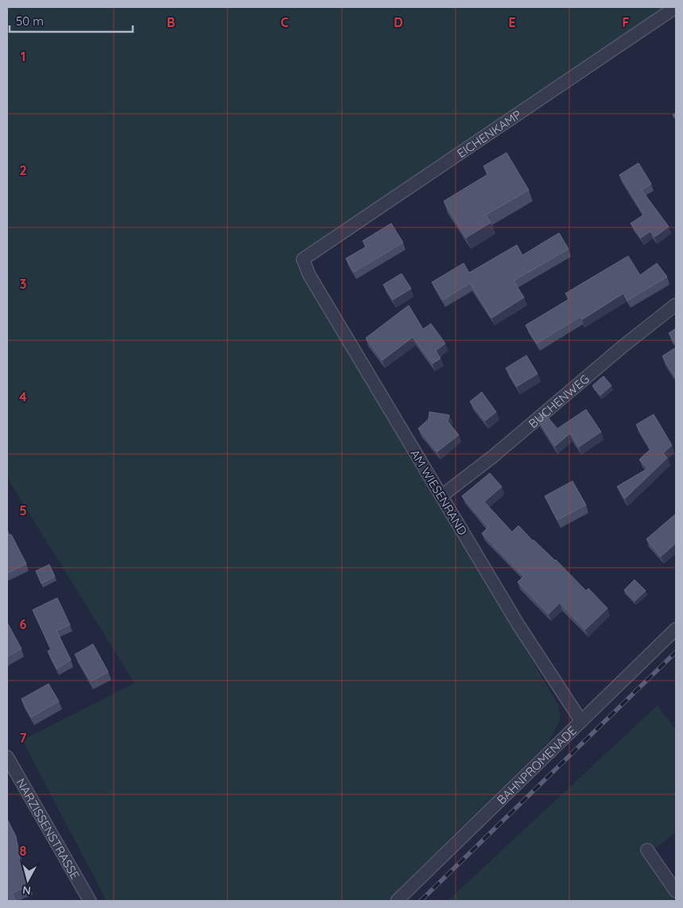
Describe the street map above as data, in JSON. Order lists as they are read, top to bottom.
{
  "streets": {
    "street": [
      "EICHENKAMP",
      "BUCHENWEG",
      "AM WIESENRAND",
      "BAHNPROMENADE",
      "NARZISSENSTRASSE"
    ]
  },
  "crossings": [
    ["EICHENKAMP", "AM WIESENRAND"],
    ["BUCHENWEG", "AM WIESENRAND"],
    ["AM WIESENRAND", "BAHNPROMENADE"]
  ],
  "scale_bar": "50 m",
  "north": "bottom",
  "grid": {
    "columns": [
      "B",
      "C",
      "D",
      "E",
      "F"
    ],
    "rows": [
      "1",
      "2",
      "3",
      "4",
      "5",
      "6",
      "7",
      "8"
    ]
  }
}
